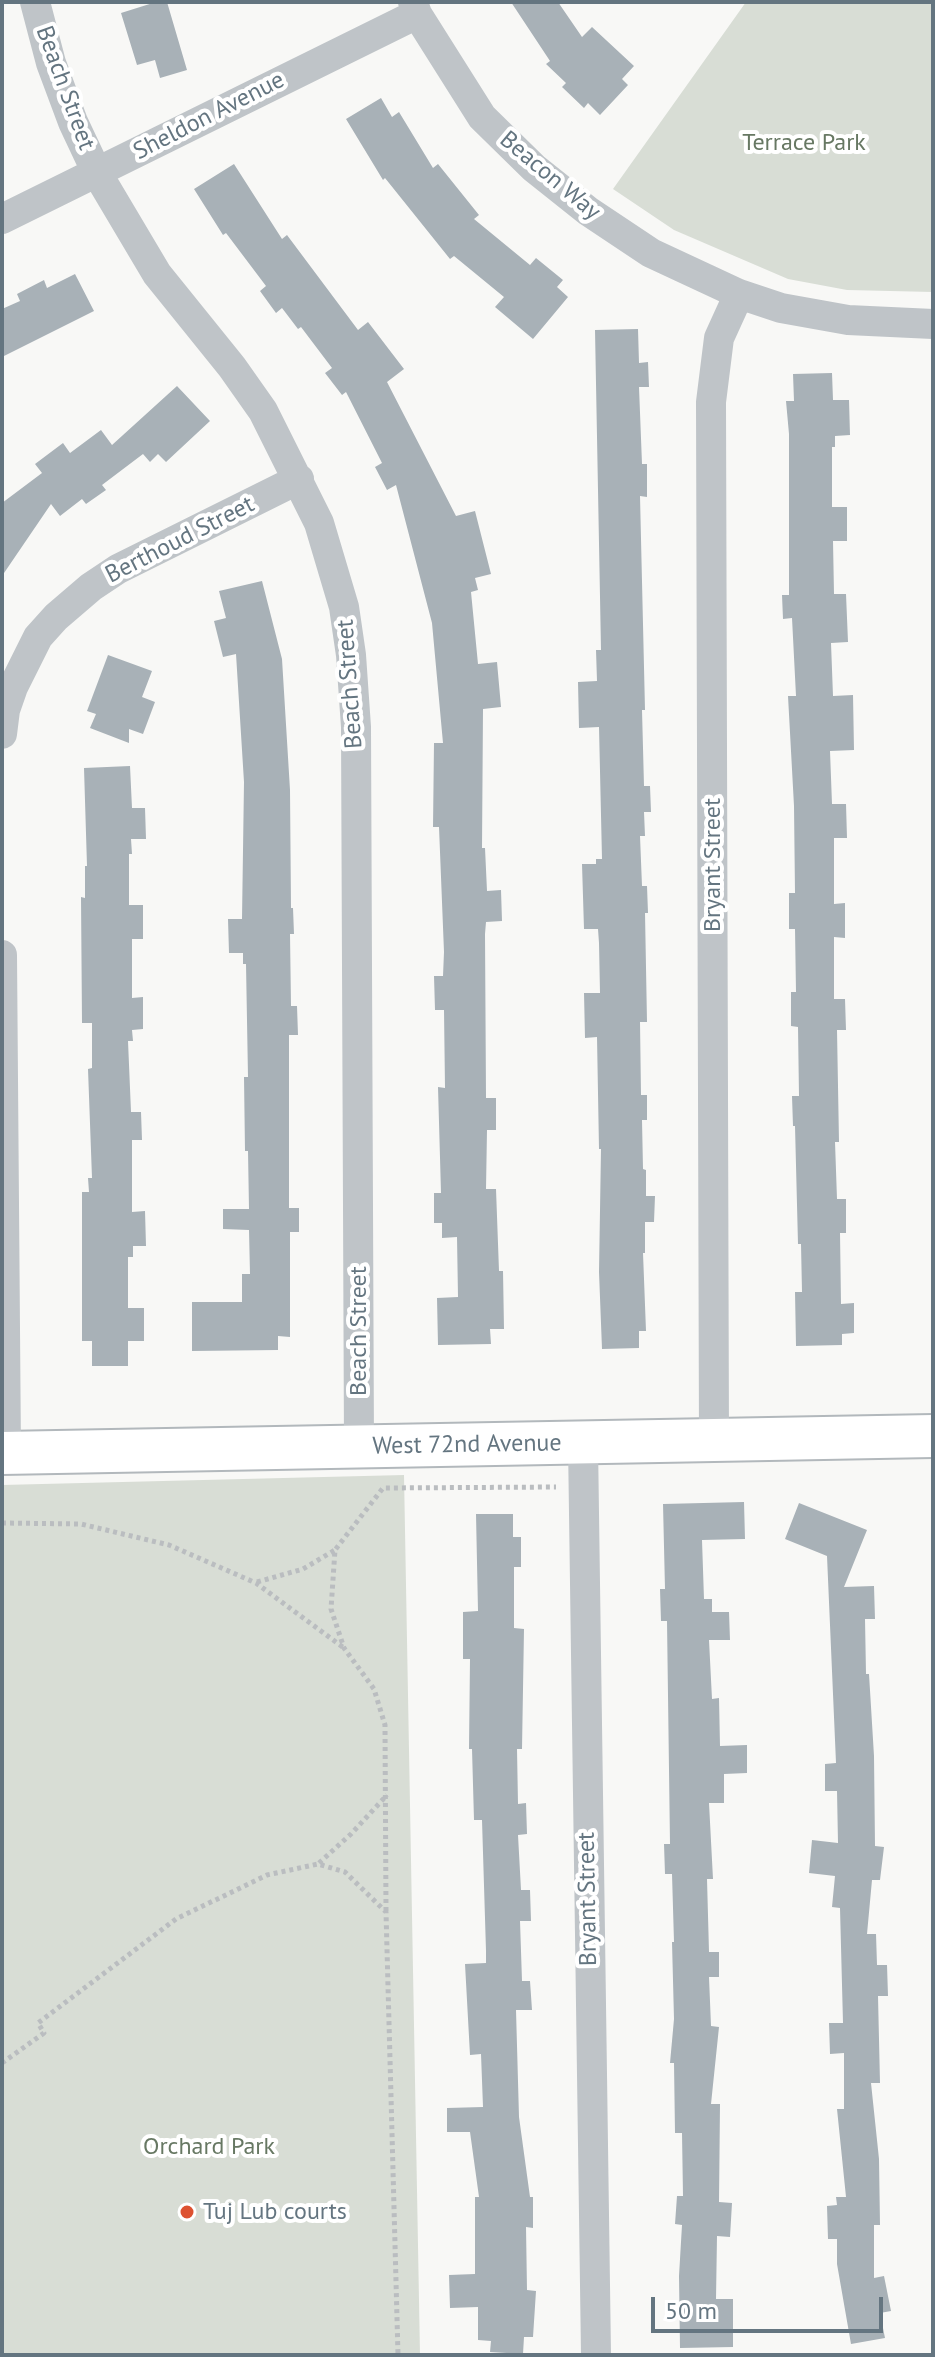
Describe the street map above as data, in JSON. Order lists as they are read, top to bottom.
{
  "streets": {
    "main road": ["West 72nd Avenue"],
    "street": [
      "Beach Street",
      "Sheldon Avenue",
      "Beacon Way",
      "Berthoud Street",
      "Bryant Street"
    ]
  },
  "crossings": [
    ["Beach Street", "Sheldon Avenue"],
    ["Beach Street", "Berthoud Street"],
    ["Beach Street", "West 72nd Avenue"],
    ["Sheldon Avenue", "Beacon Way"],
    ["Beacon Way", "Bryant Street"],
    ["Bryant Street", "West 72nd Avenue"]
  ],
  "parks": ["Terrace Park", "Orchard Park"],
  "places": ["Tuj Lub courts"],
  "scale_bar": "50 m"
}
